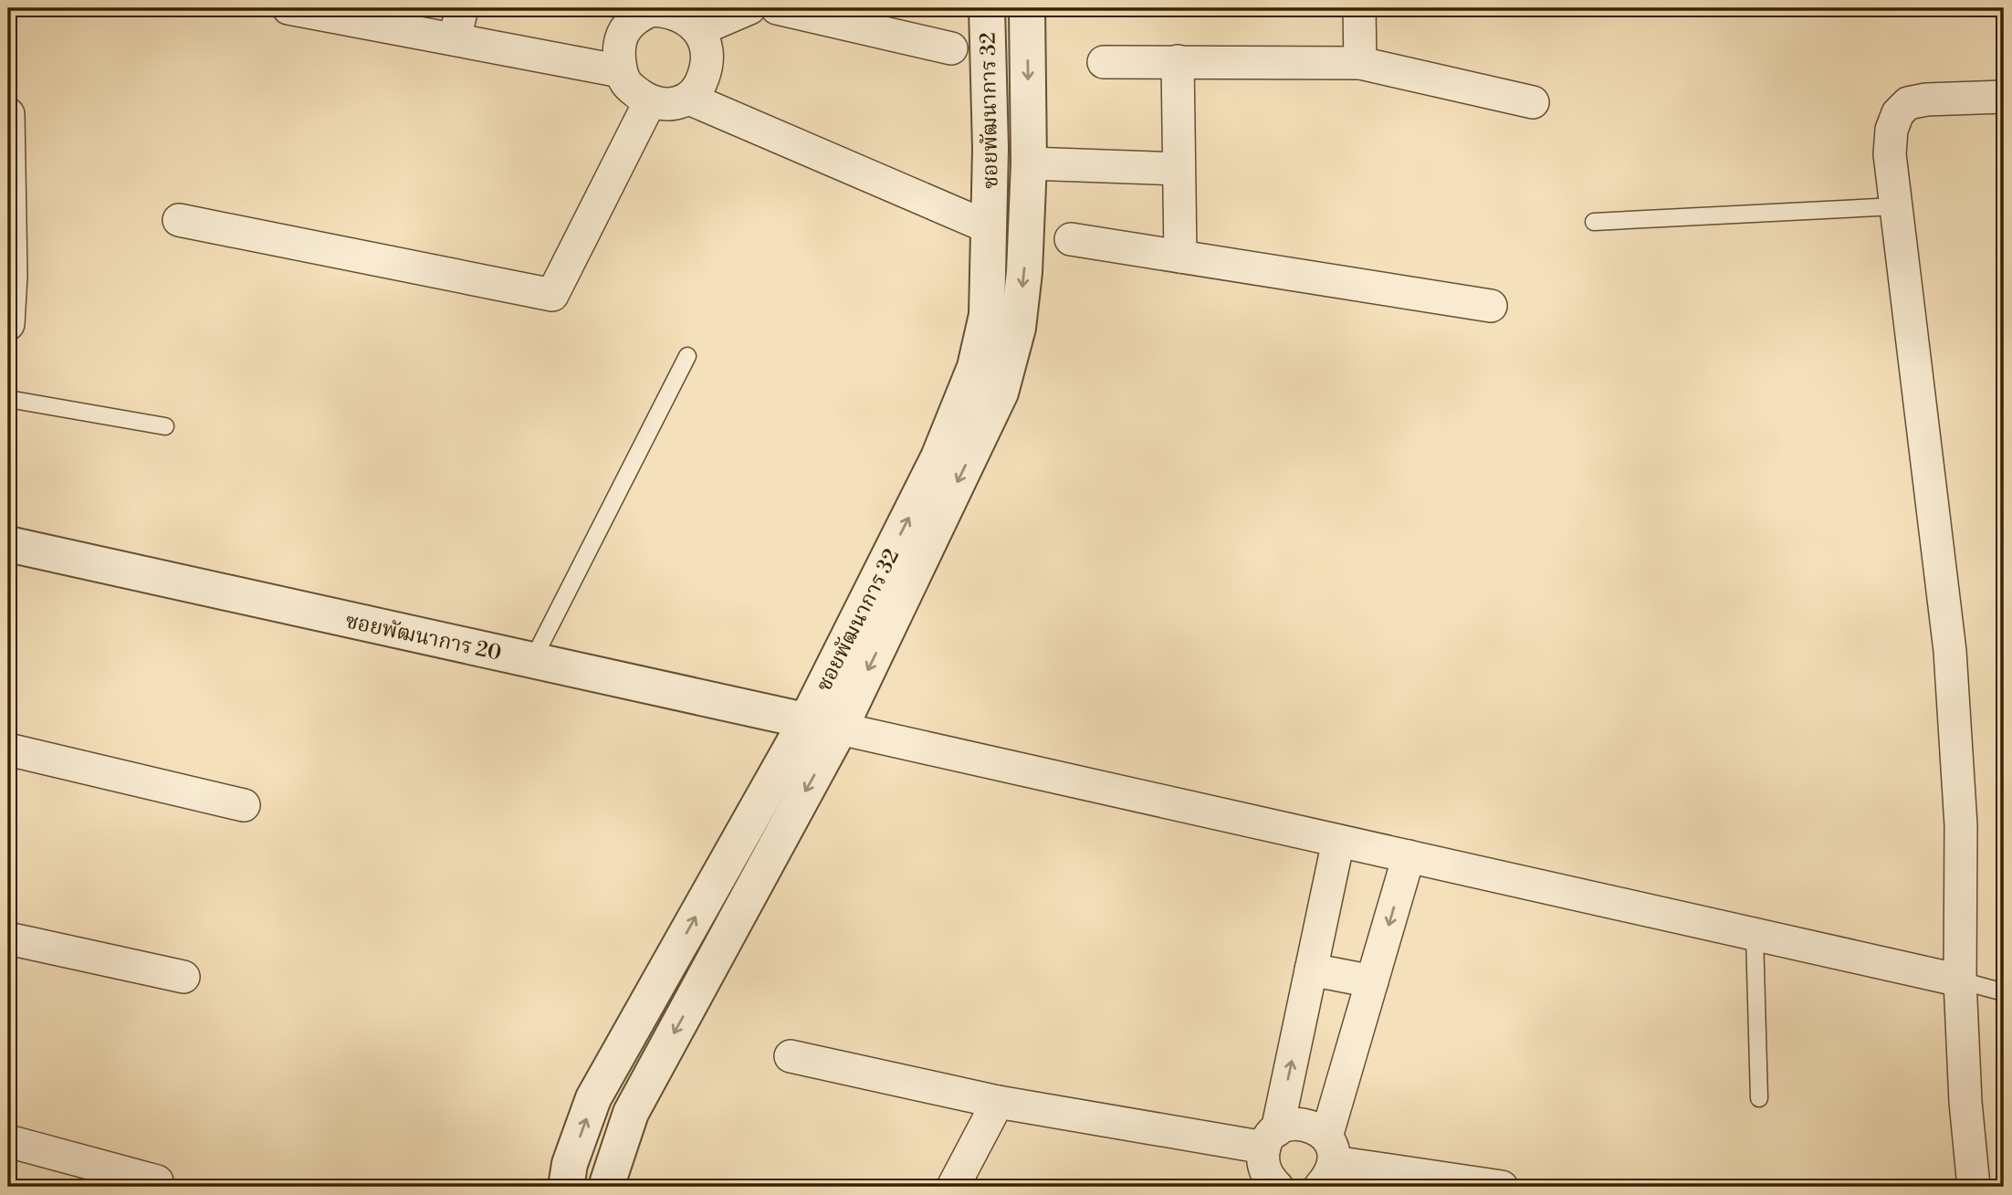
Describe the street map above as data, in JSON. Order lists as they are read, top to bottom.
{
  "streets": {
    "street": ["ซอยพัฒนาการ 32", "ซอยพัฒนาการ 20"]
  },
  "crossings": [
    ["ซอยพัฒนาการ 32", "ซอยพัฒนาการ 20"]
  ]
}
